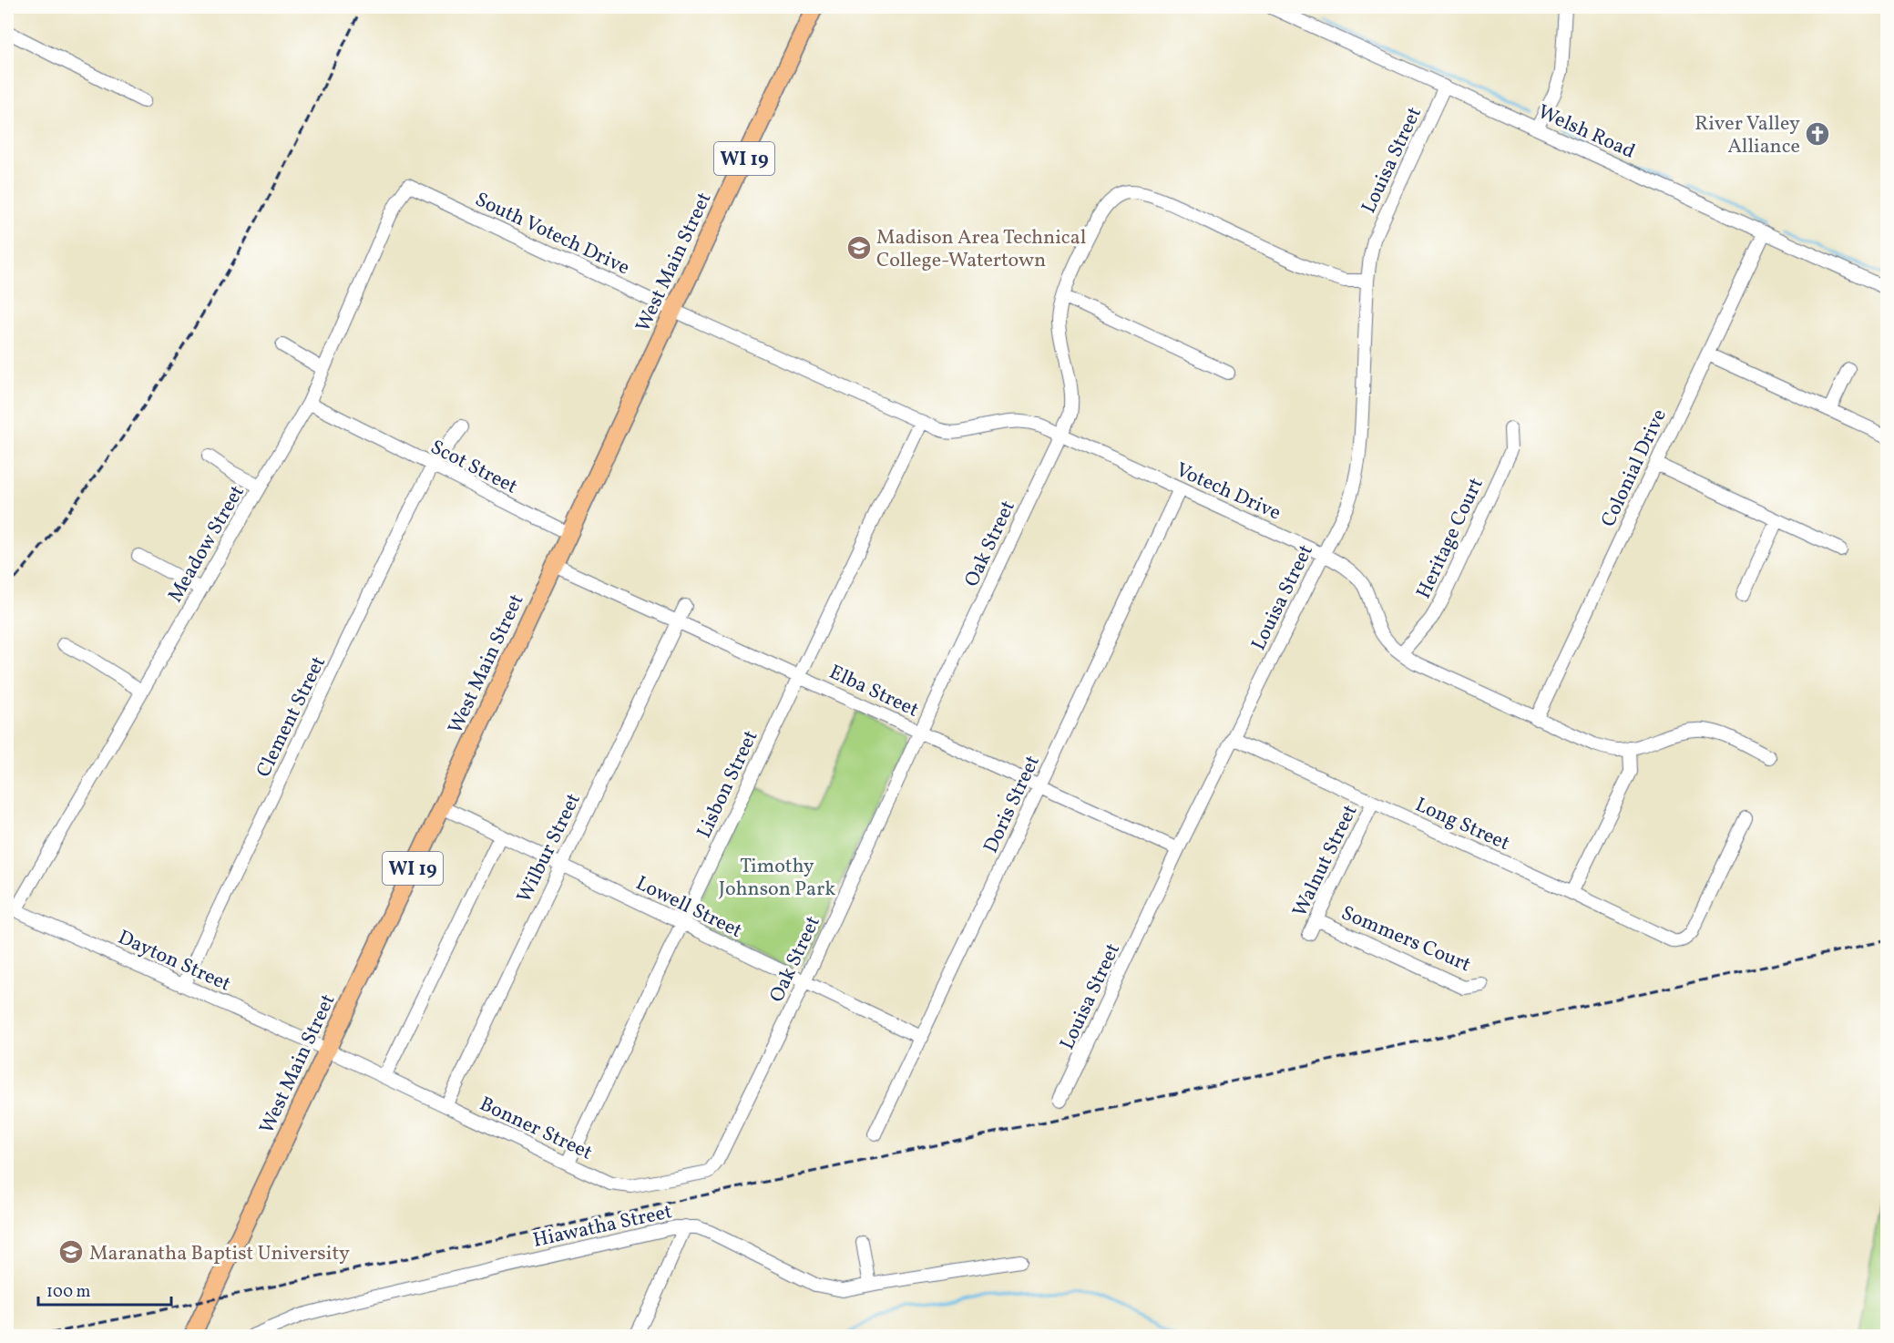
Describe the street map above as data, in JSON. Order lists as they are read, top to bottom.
{
  "streets": {
    "main road": ["WI 19", "West Main Street"],
    "street": [
      "Welsh Road",
      "Louisa Street",
      "South Votech Drive",
      "Scot Street",
      "Colonial Drive",
      "Votech Drive",
      "Heritage Court",
      "Meadow Street",
      "Oak Street",
      "Elba Street",
      "Clement Street",
      "Lisbon Street",
      "Doris Street",
      "Long Street",
      "Wilbur Street",
      "Walnut Street",
      "Lowell Street",
      "Sommers Court",
      "Dayton Street",
      "Bonner Street",
      "Hiawatha Street"
    ]
  },
  "crossings": [
    ["Welsh Road", "Louisa Street"],
    ["Welsh Road", "Colonial Drive"],
    ["Louisa Street", "Votech Drive"],
    ["Louisa Street", "Oak Street"],
    ["Louisa Street", "Elba Street"],
    ["Louisa Street", "Long Street"],
    ["South Votech Drive", "West Main Street"],
    ["South Votech Drive", "Votech Drive"],
    ["South Votech Drive", "Meadow Street"],
    ["West Main Street", "Scot Street"],
    ["West Main Street", "Elba Street"],
    ["West Main Street", "Lowell Street"],
    ["West Main Street", "Dayton Street"],
    ["West Main Street", "Bonner Street"],
    ["Scot Street", "Meadow Street"],
    ["Scot Street", "Clement Street"],
    ["Colonial Drive", "Votech Drive"],
    ["Votech Drive", "Heritage Court"],
    ["Votech Drive", "Oak Street"],
    ["Votech Drive", "Lisbon Street"],
    ["Votech Drive", "Doris Street"],
    ["Meadow Street", "Dayton Street"],
    ["Oak Street", "Elba Street"],
    ["Oak Street", "Lowell Street"],
    ["Oak Street", "Bonner Street"],
    ["Elba Street", "Lisbon Street"],
    ["Elba Street", "Doris Street"],
    ["Elba Street", "Wilbur Street"],
    ["Clement Street", "Dayton Street"],
    ["Lisbon Street", "Lowell Street"],
    ["Lisbon Street", "Bonner Street"],
    ["Doris Street", "Lowell Street"],
    ["Long Street", "Walnut Street"],
    ["Wilbur Street", "Lowell Street"],
    ["Wilbur Street", "Bonner Street"],
    ["Walnut Street", "Sommers Court"],
    ["Dayton Street", "Bonner Street"]
  ],
  "parks": ["Timothy Johnson Park"],
  "places": {
    "church": ["River Valley Alliance"],
    "school or university": ["Madison Area Technical College-Watertown", "Maranatha Baptist University"]
  },
  "scale_bar": "100 m"
}
